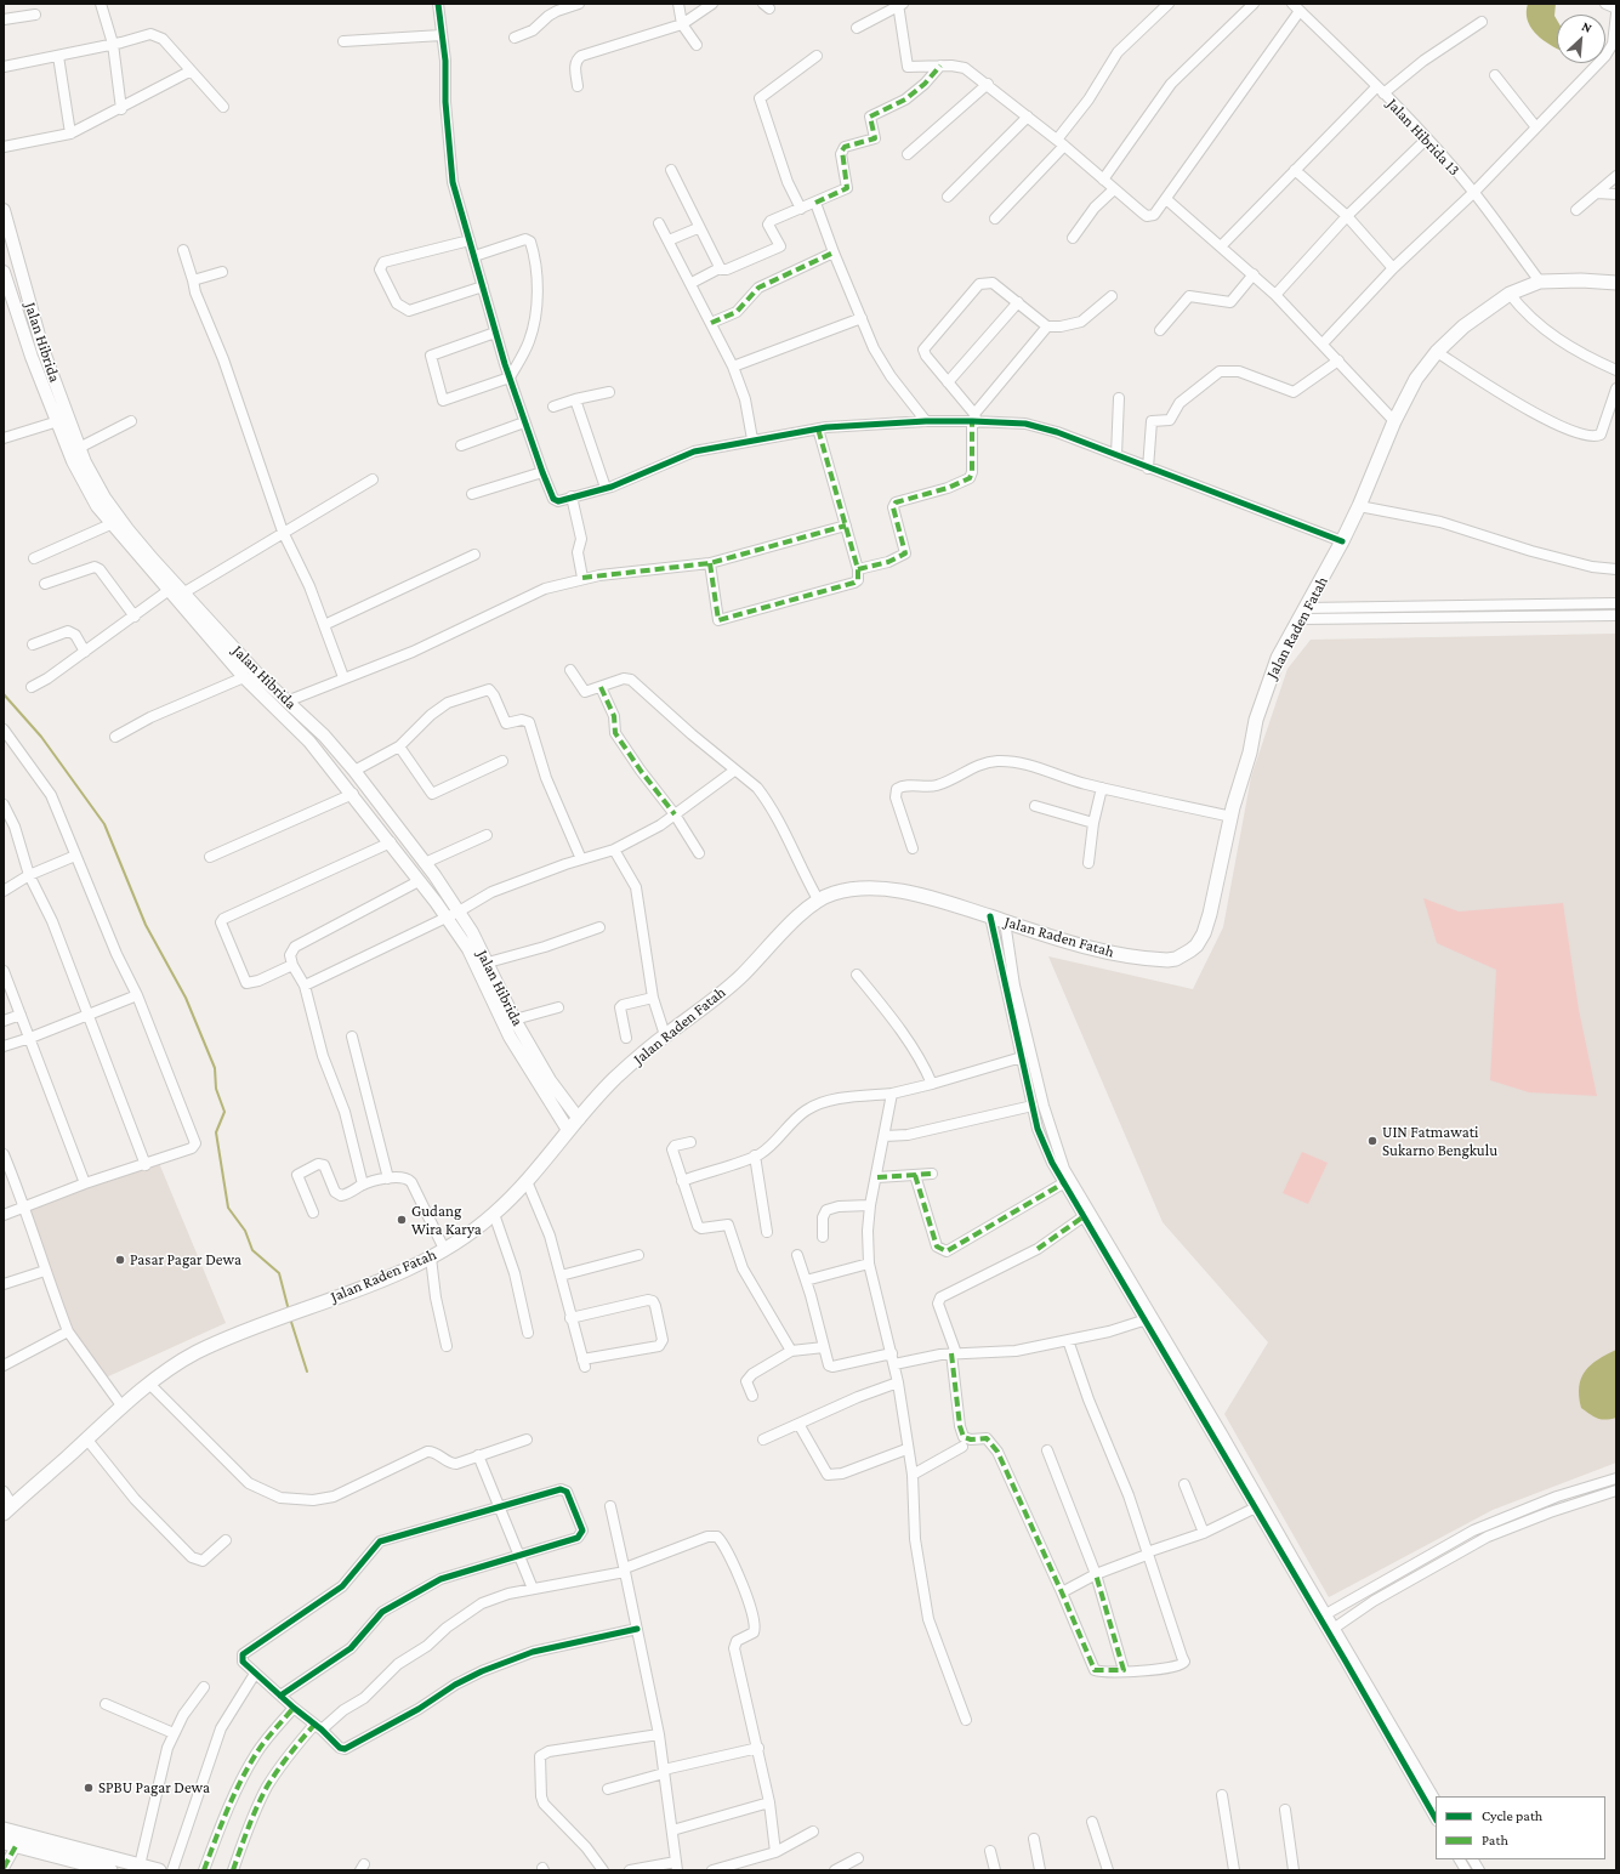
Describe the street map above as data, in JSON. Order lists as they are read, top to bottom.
{
  "streets": {
    "highway": ["Jalan Raden Fatah"],
    "main road": ["Jalan Hibrida"],
    "street": ["Jalan Hibrida 13"]
  },
  "crossings": [
    ["Jalan Hibrida 13", "Jalan Raden Fatah"],
    ["Jalan Hibrida", "Jalan Raden Fatah"]
  ],
  "places": [
    "UIN Fatmawati Sukarno Bengkulu",
    "Gudang Wira Karya",
    "Pasar Pagar Dewa",
    "SPBU Pagar Dewa"
  ],
  "legend": ["Cycle path", "Path"],
  "north": "top right"
}
